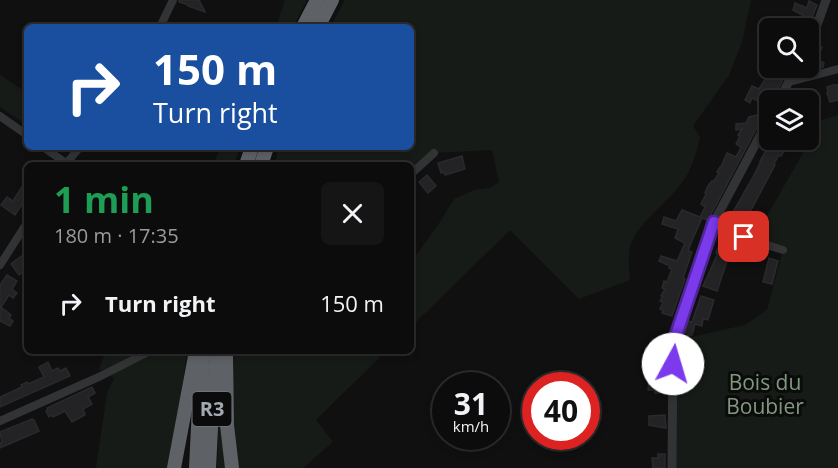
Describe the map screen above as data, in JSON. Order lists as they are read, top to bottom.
{
  "streets": {
    "highway": ["R3"]
  },
  "parks": ["Bois du Boubier"],
  "page": {
    "turn": ["150 m", "Turn right"],
    "heading": ["1 min", "180 m · 17:35"],
    "list": [
      {
        "name": "Turn right",
        "value": "150 m"
      }
    ],
    "speed": "31 km/h",
    "limit": "40"
  }
}
